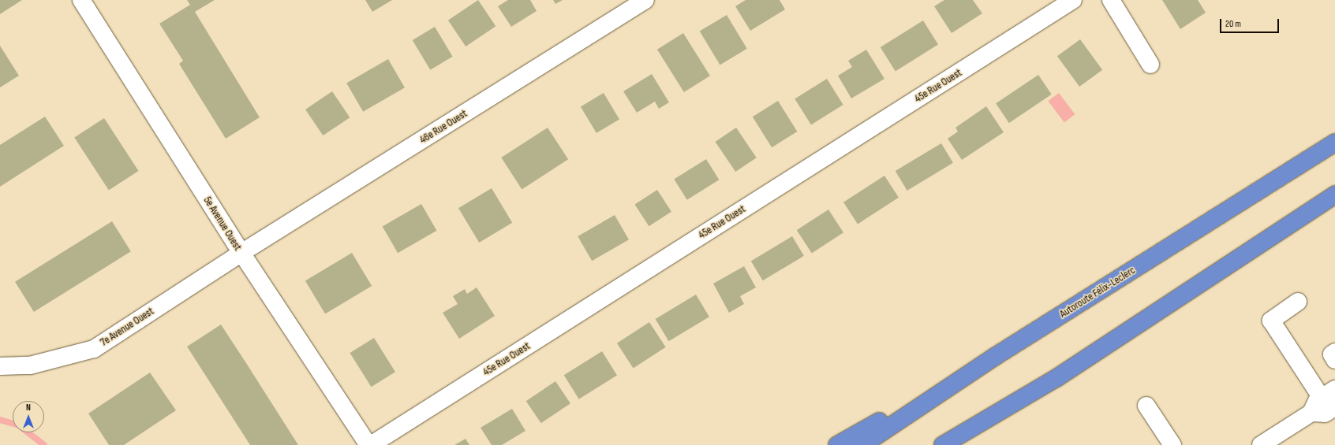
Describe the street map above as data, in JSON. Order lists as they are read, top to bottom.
{
  "streets": {
    "highway": ["Autoroute Félix-Leclerc"],
    "street": [
      "45e Rue Ouest",
      "46e Rue Ouest",
      "5e Avenue Ouest",
      "7e Avenue Ouest"
    ]
  },
  "crossings": [
    ["45e Rue Ouest", "5e Avenue Ouest"],
    ["46e Rue Ouest", "5e Avenue Ouest"],
    ["46e Rue Ouest", "7e Avenue Ouest"],
    ["5e Avenue Ouest", "7e Avenue Ouest"]
  ],
  "scale_bar": "20 m",
  "north": "top"
}
